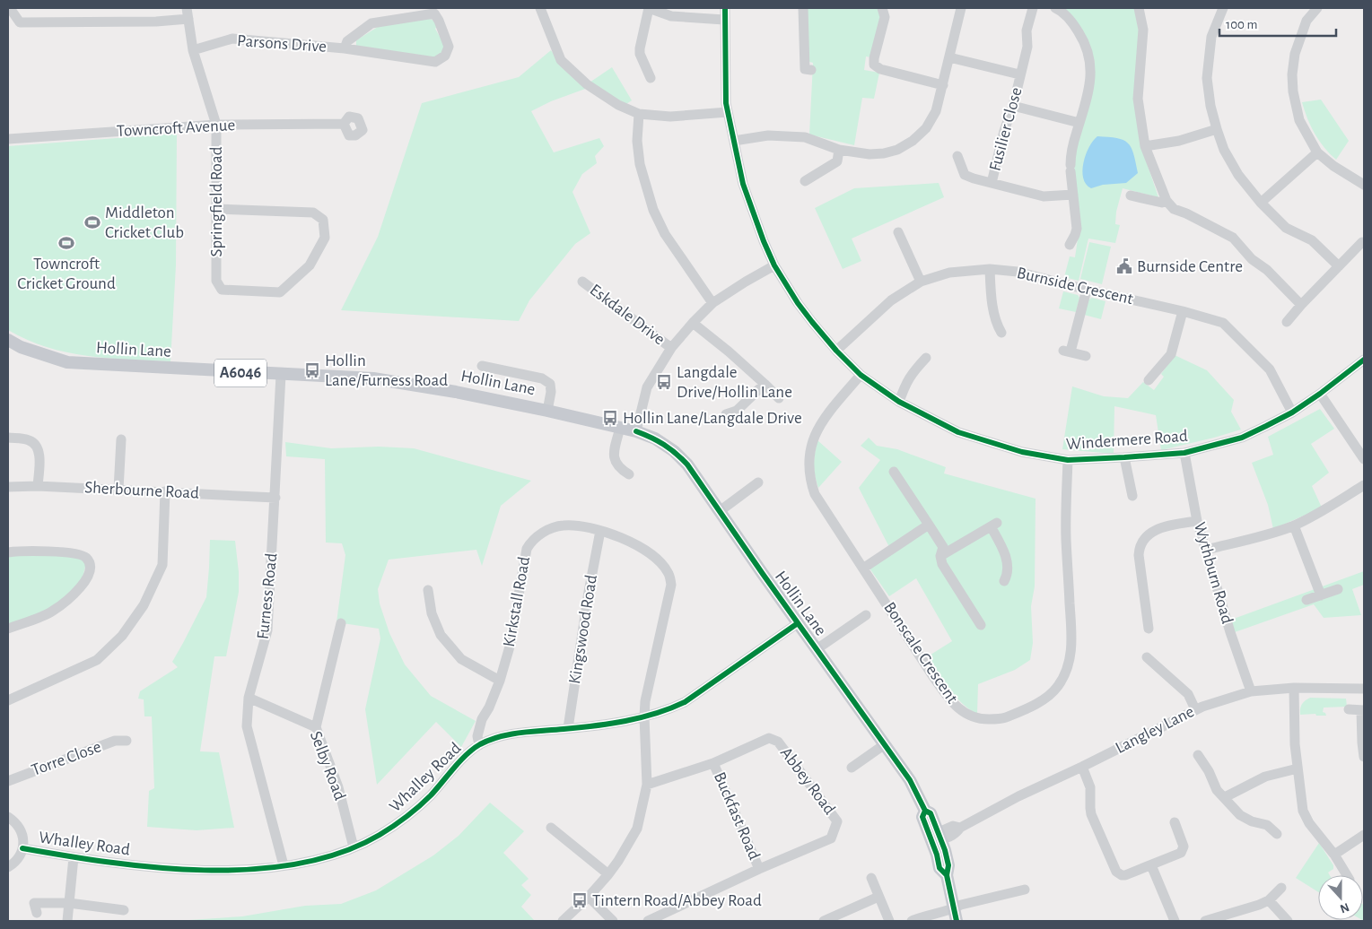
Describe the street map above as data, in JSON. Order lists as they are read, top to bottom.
{
  "streets": {
    "main road": ["Hollin Lane", "A6046"],
    "street": [
      "Parsons Drive",
      "Towncroft Avenue",
      "Fusilier Close",
      "Springfield Road",
      "Burnside Crescent",
      "Eskdale Drive",
      "Windermere Road",
      "Sherbourne Road",
      "Wythburn Road",
      "Furness Road",
      "Kirkstall Road",
      "Kingswood Road",
      "Bonscale Crescent",
      "Langley Lane",
      "Torre Close",
      "Selby Road",
      "Whalley Road",
      "Abbey Road",
      "Buckfast Road"
    ]
  },
  "crossings": [
    ["Parsons Drive", "Springfield Road"],
    ["Towncroft Avenue", "Springfield Road"],
    ["Burnside Crescent", "Windermere Road"],
    ["Hollin Lane", "Furness Road"],
    ["Hollin Lane", "Langley Lane"],
    ["Hollin Lane", "Whalley Road"],
    ["Windermere Road", "Wythburn Road"],
    ["Windermere Road", "Bonscale Crescent"],
    ["Sherbourne Road", "Furness Road"],
    ["Wythburn Road", "Langley Lane"],
    ["Furness Road", "Selby Road"],
    ["Furness Road", "Whalley Road"],
    ["Kirkstall Road", "Kingswood Road"],
    ["Kirkstall Road", "Whalley Road"],
    ["Kirkstall Road", "Abbey Road"],
    ["Kingswood Road", "Whalley Road"],
    ["Selby Road", "Whalley Road"],
    ["Abbey Road", "Buckfast Road"]
  ],
  "places": {
    "sports": ["Middleton Cricket Club", "Towncroft Cricket Ground"],
    "public building": ["Burnside Centre"],
    "bus stop": [
      "Hollin Lane/Furness Road",
      "Langdale Drive/Hollin Lane",
      "Hollin Lane/Langdale Drive",
      "Tintern Road/Abbey Road"
    ]
  },
  "scale_bar": "100 m",
  "north": "bottom"
}
